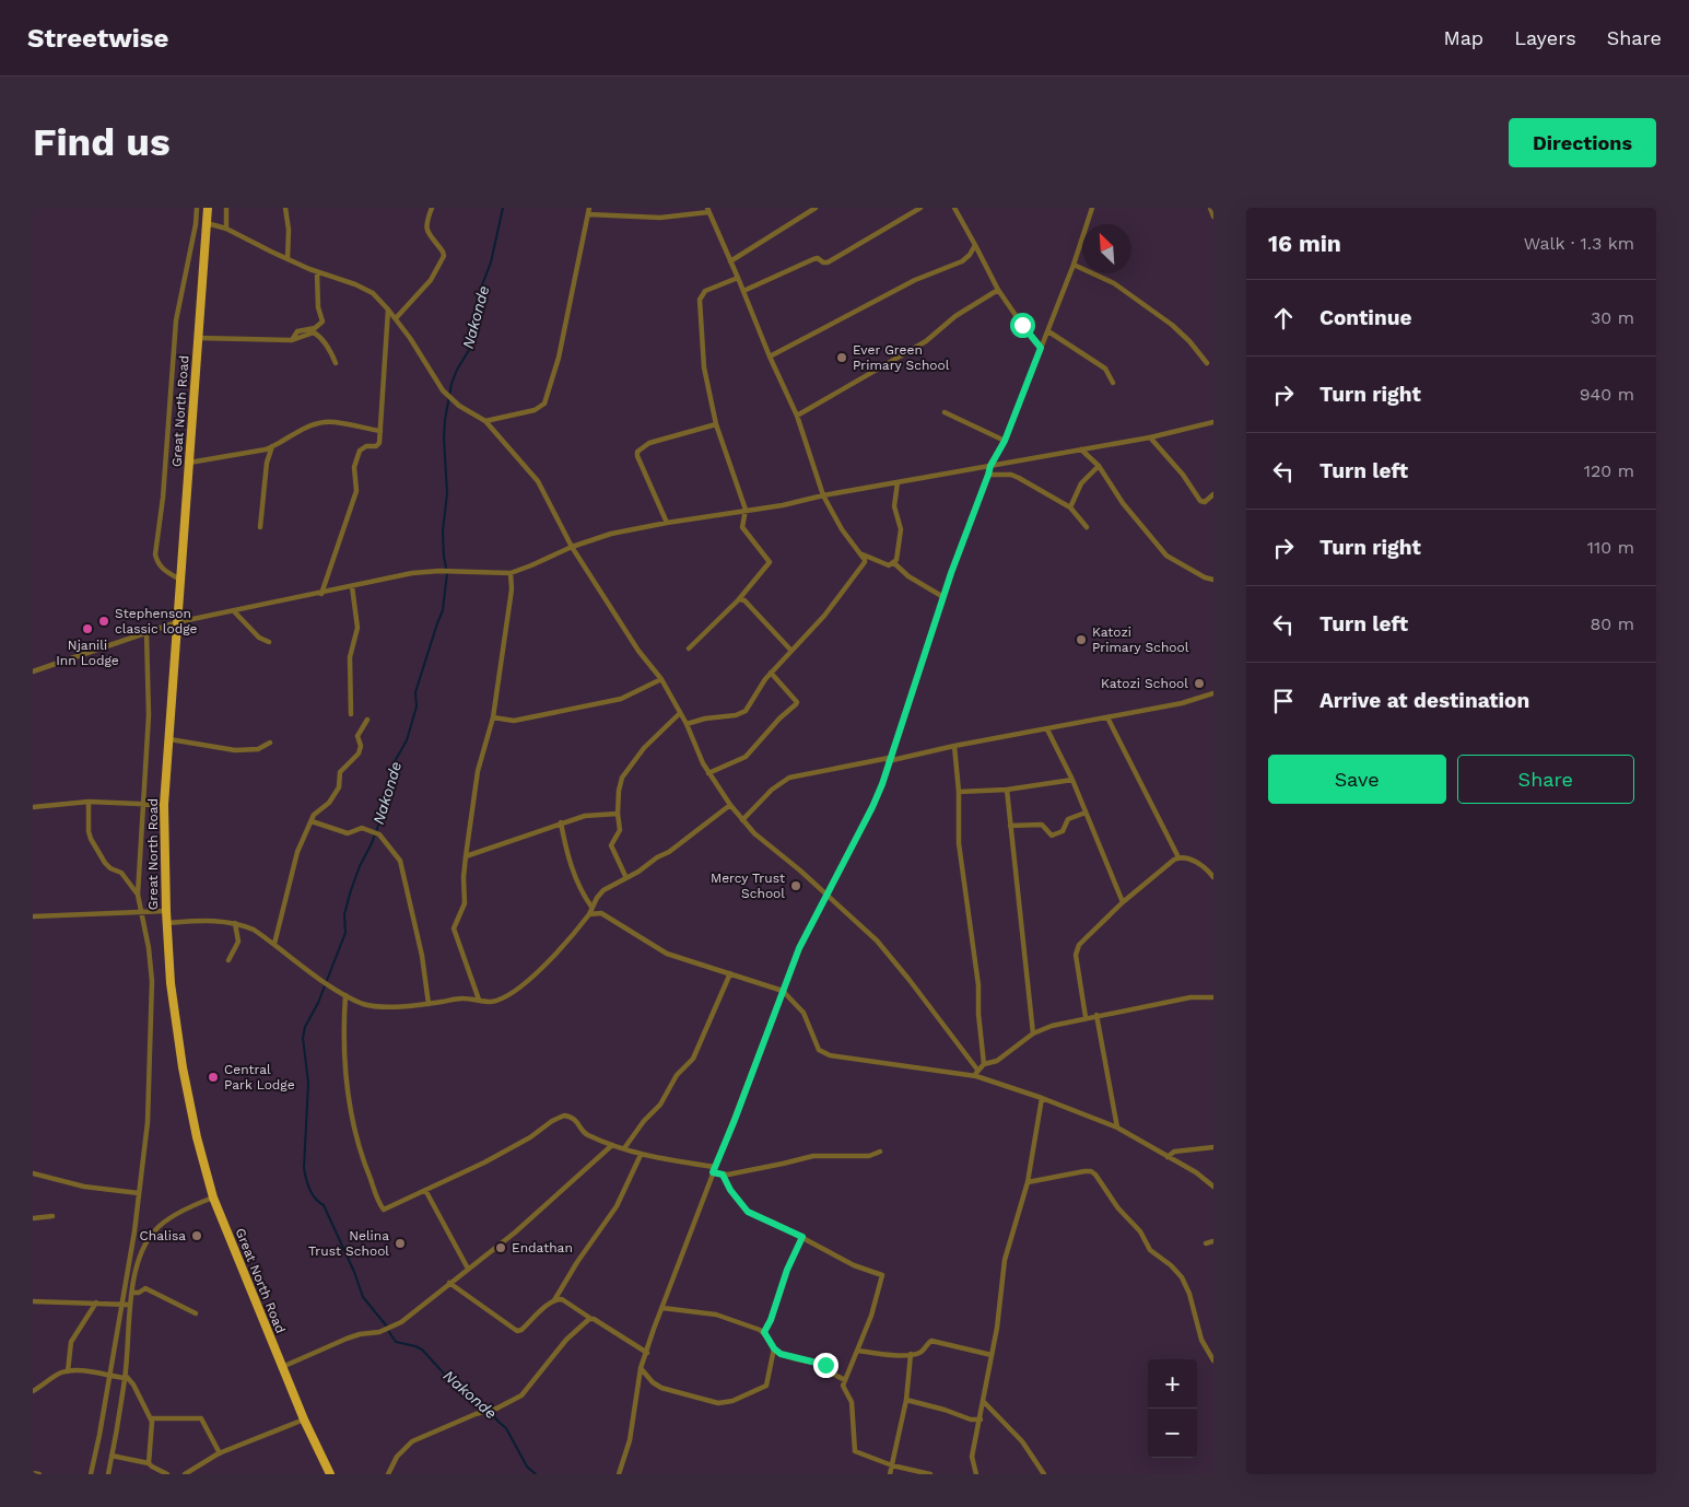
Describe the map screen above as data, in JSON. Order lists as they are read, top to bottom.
{
  "streets": {
    "highway": ["Great North Road"]
  },
  "water": ["Nakonde"],
  "places": [
    "Ever Green Primary School",
    "Stephenson classic lodge",
    "Njanili Inn Lodge",
    "Katozi Primary School",
    "Katozi School",
    "Mercy Trust School",
    "Central Park Lodge",
    "Chalisa",
    "Nelina Trust School",
    "Endathan"
  ],
  "north": "top left",
  "page": {
    "header": "Streetwise",
    "nav": ["Map", "Layers", "Share"],
    "buttons": [
      "Directions",
      ["Save", "Share"]
    ],
    "title": "Find us",
    "heading": ["16 min", "Walk · 1.3 km"],
    "list": [
      ["Continue", "30 m"],
      ["Turn right", "940 m"],
      ["Turn left", "120 m"],
      ["Turn right", "110 m"],
      ["Turn left", "80 m"],
      "Arrive at destination"
    ],
    "map_buttons": ["+", "−"]
  }
}
